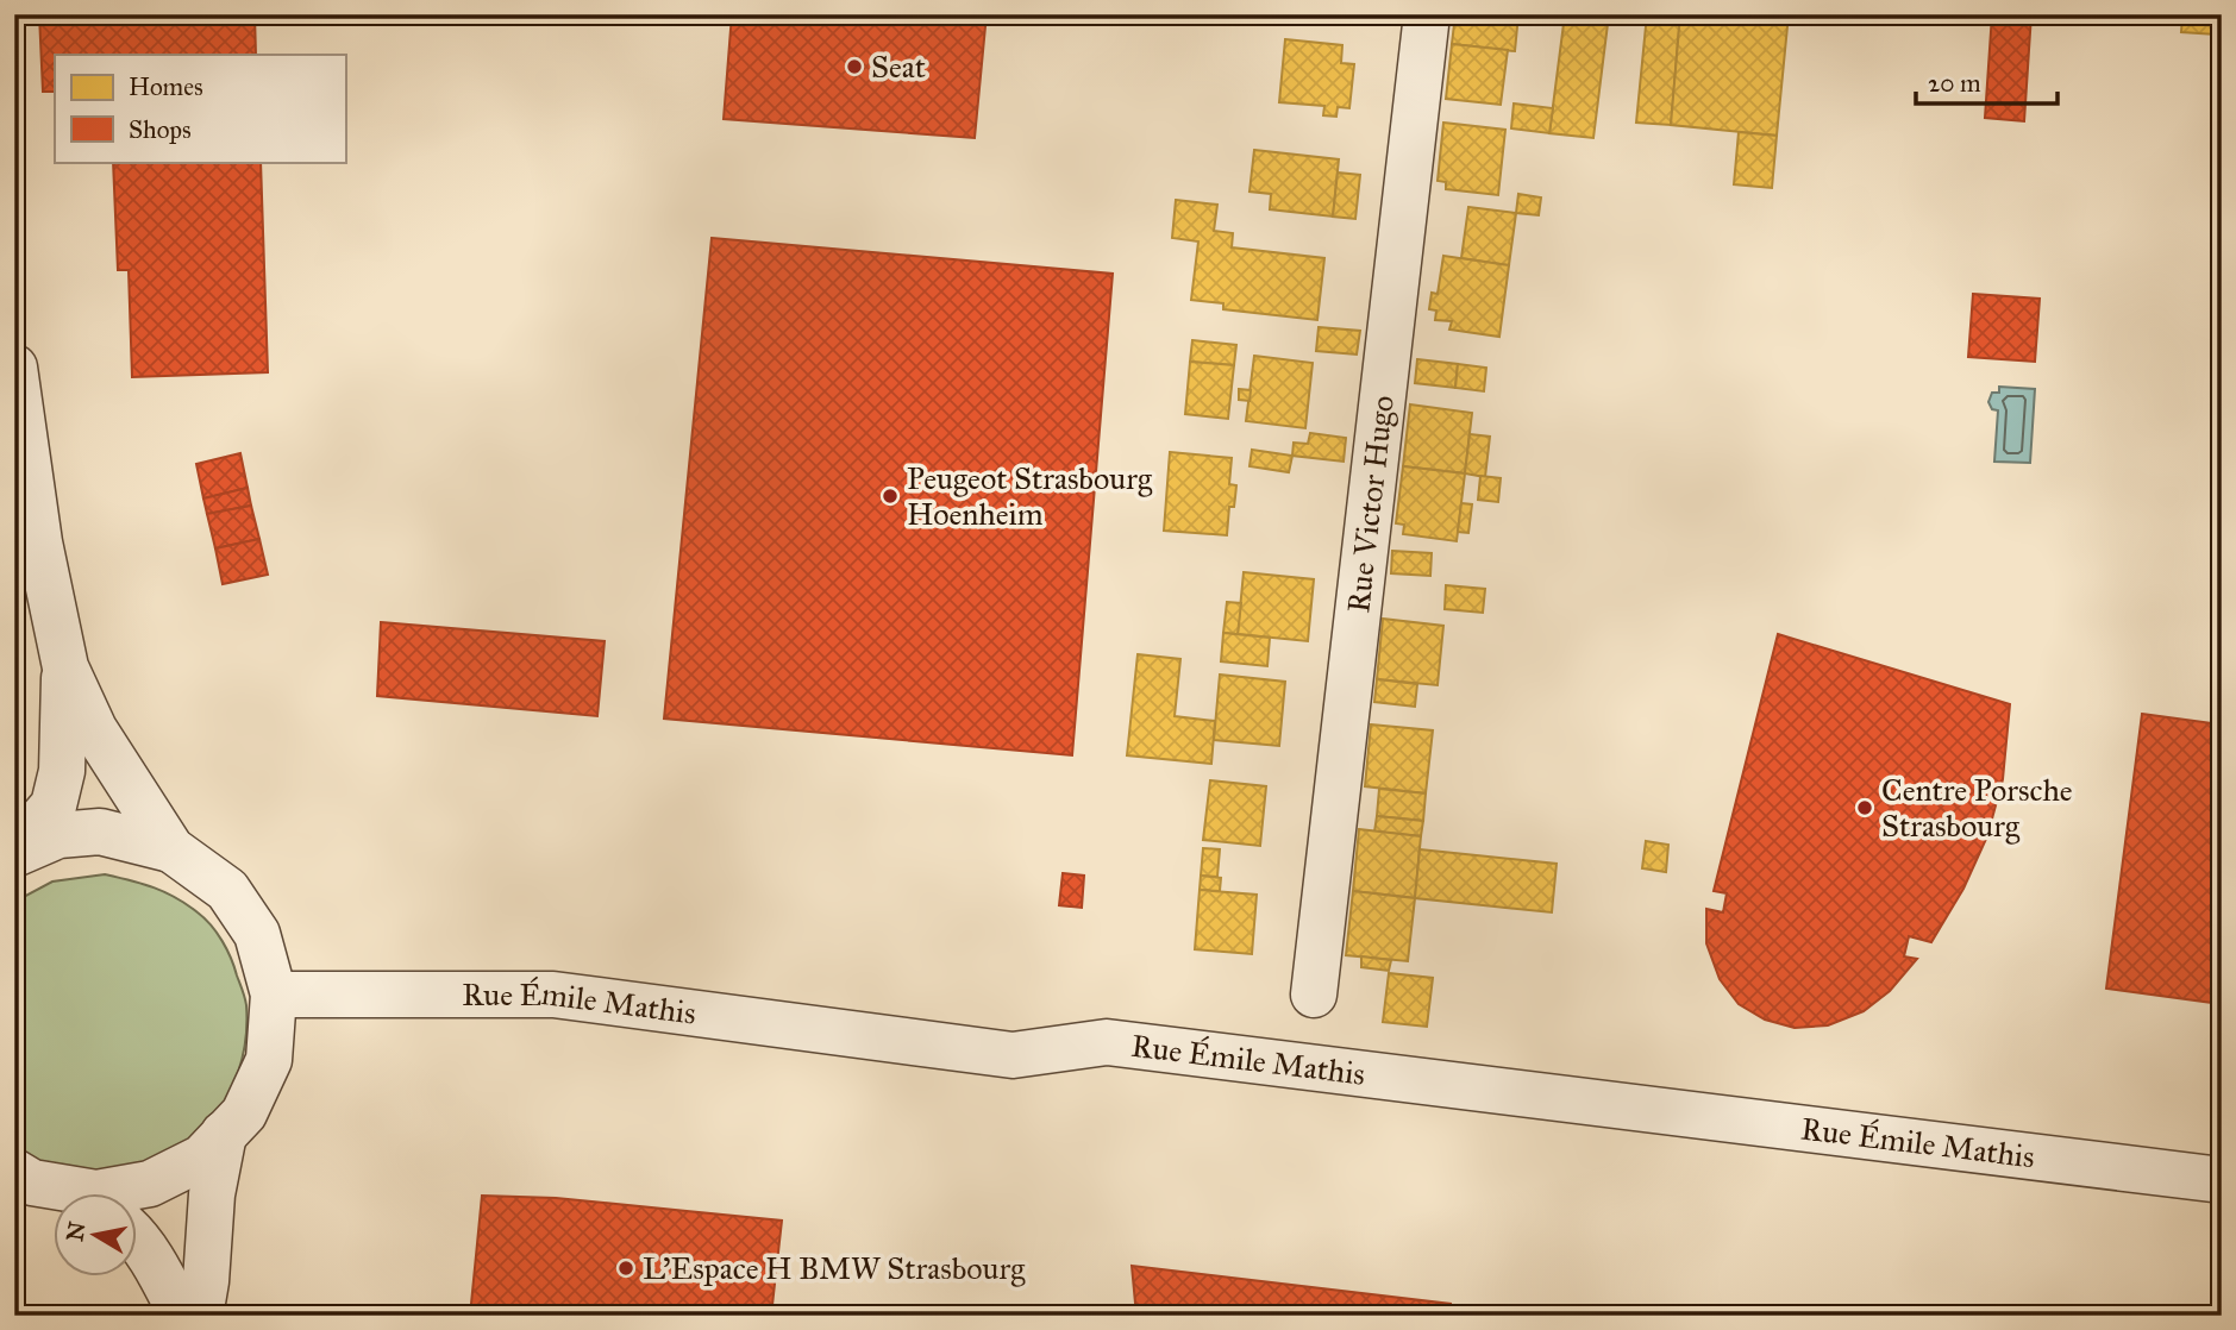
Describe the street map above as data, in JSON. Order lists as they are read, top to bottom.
{
  "streets": {
    "street": ["Rue Victor Hugo", "Rue Émile Mathis"]
  },
  "places": [
    "Seat",
    "Peugeot Strasbourg Hoenheim",
    "Centre Porsche Strasbourg",
    "L'Espace H BMW Strasbourg"
  ],
  "legend": ["Homes", "Shops"],
  "scale_bar": "20 m",
  "north": "left"
}
